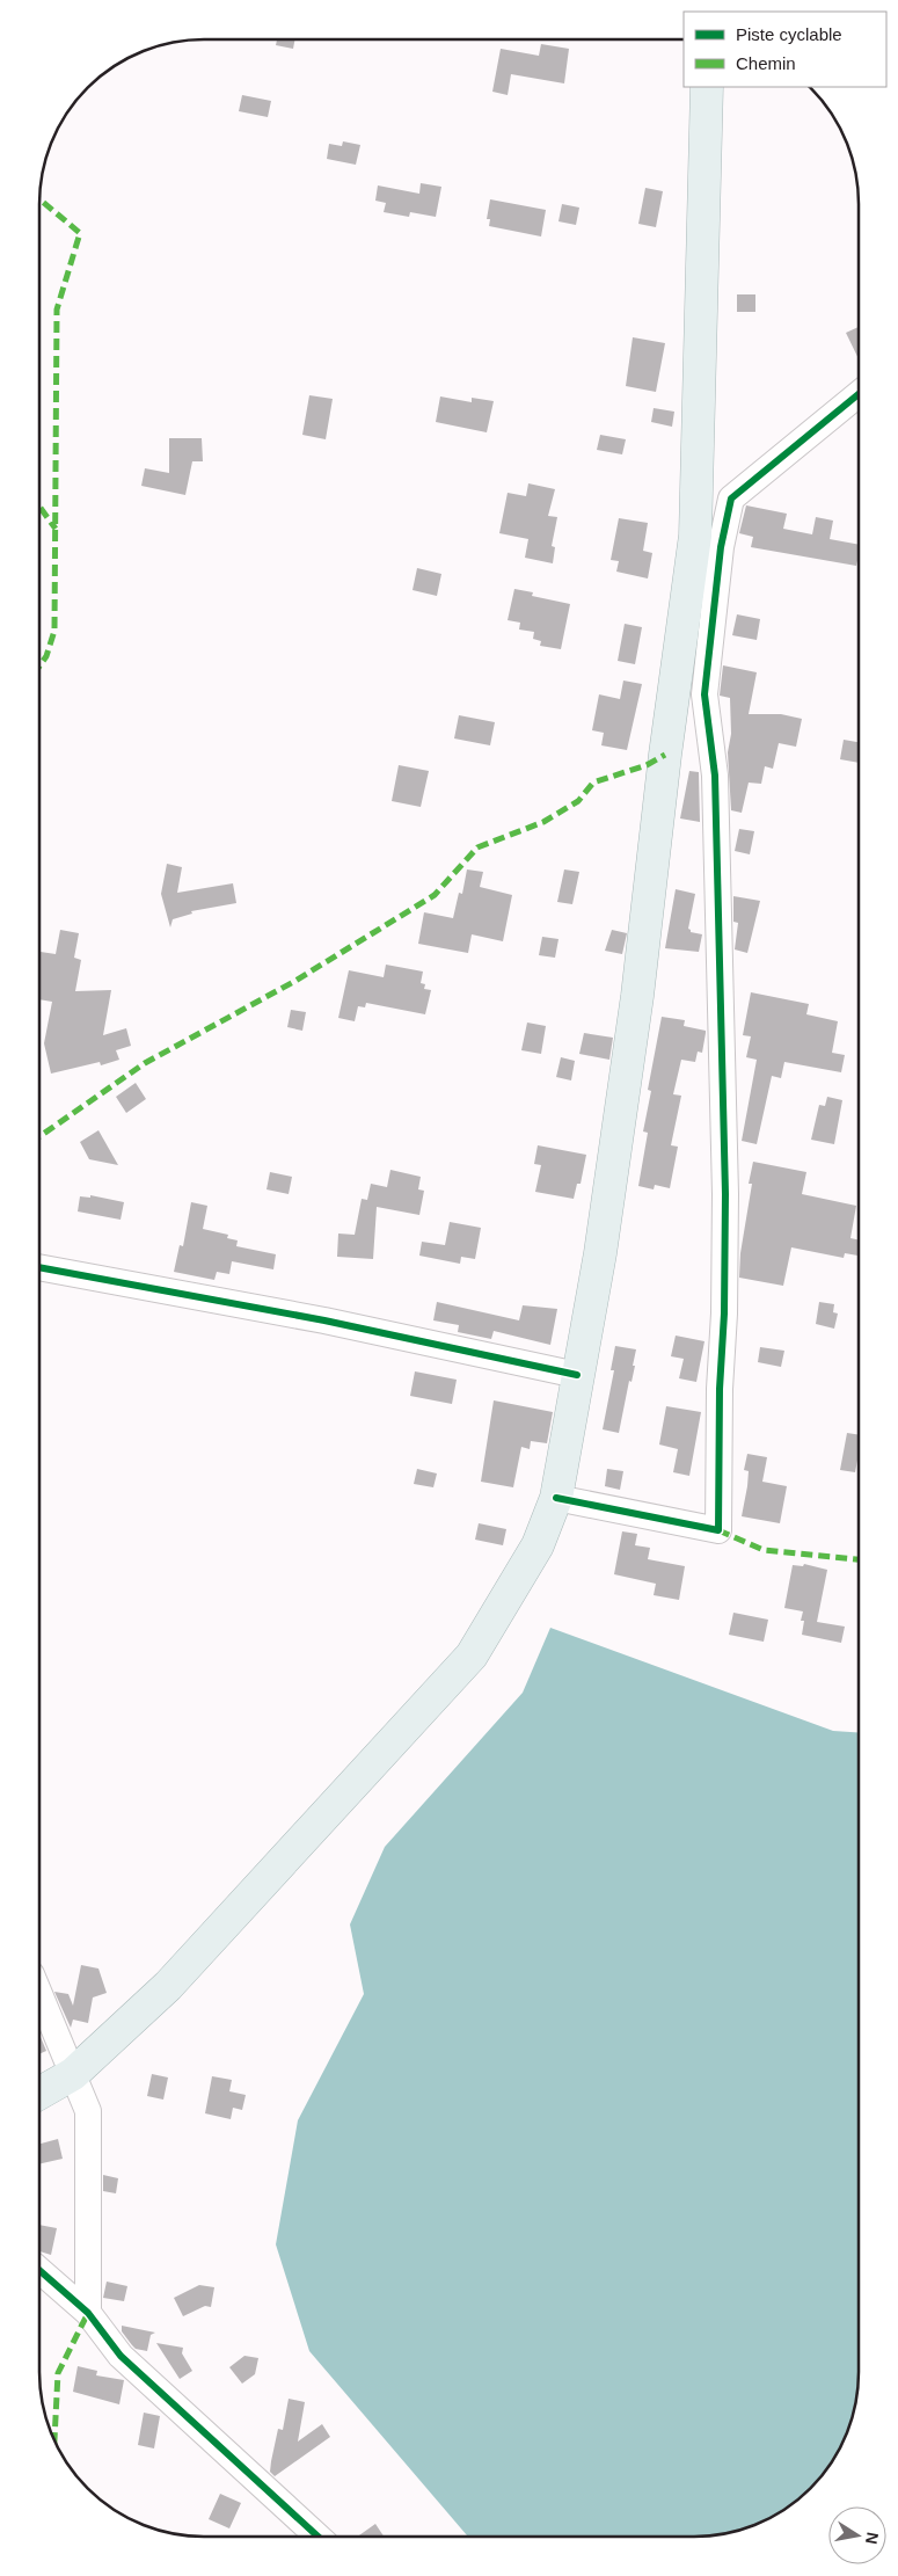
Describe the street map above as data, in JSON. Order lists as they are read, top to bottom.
{
  "legend": ["Piste cyclable", "Chemin"],
  "north": "right"
}
